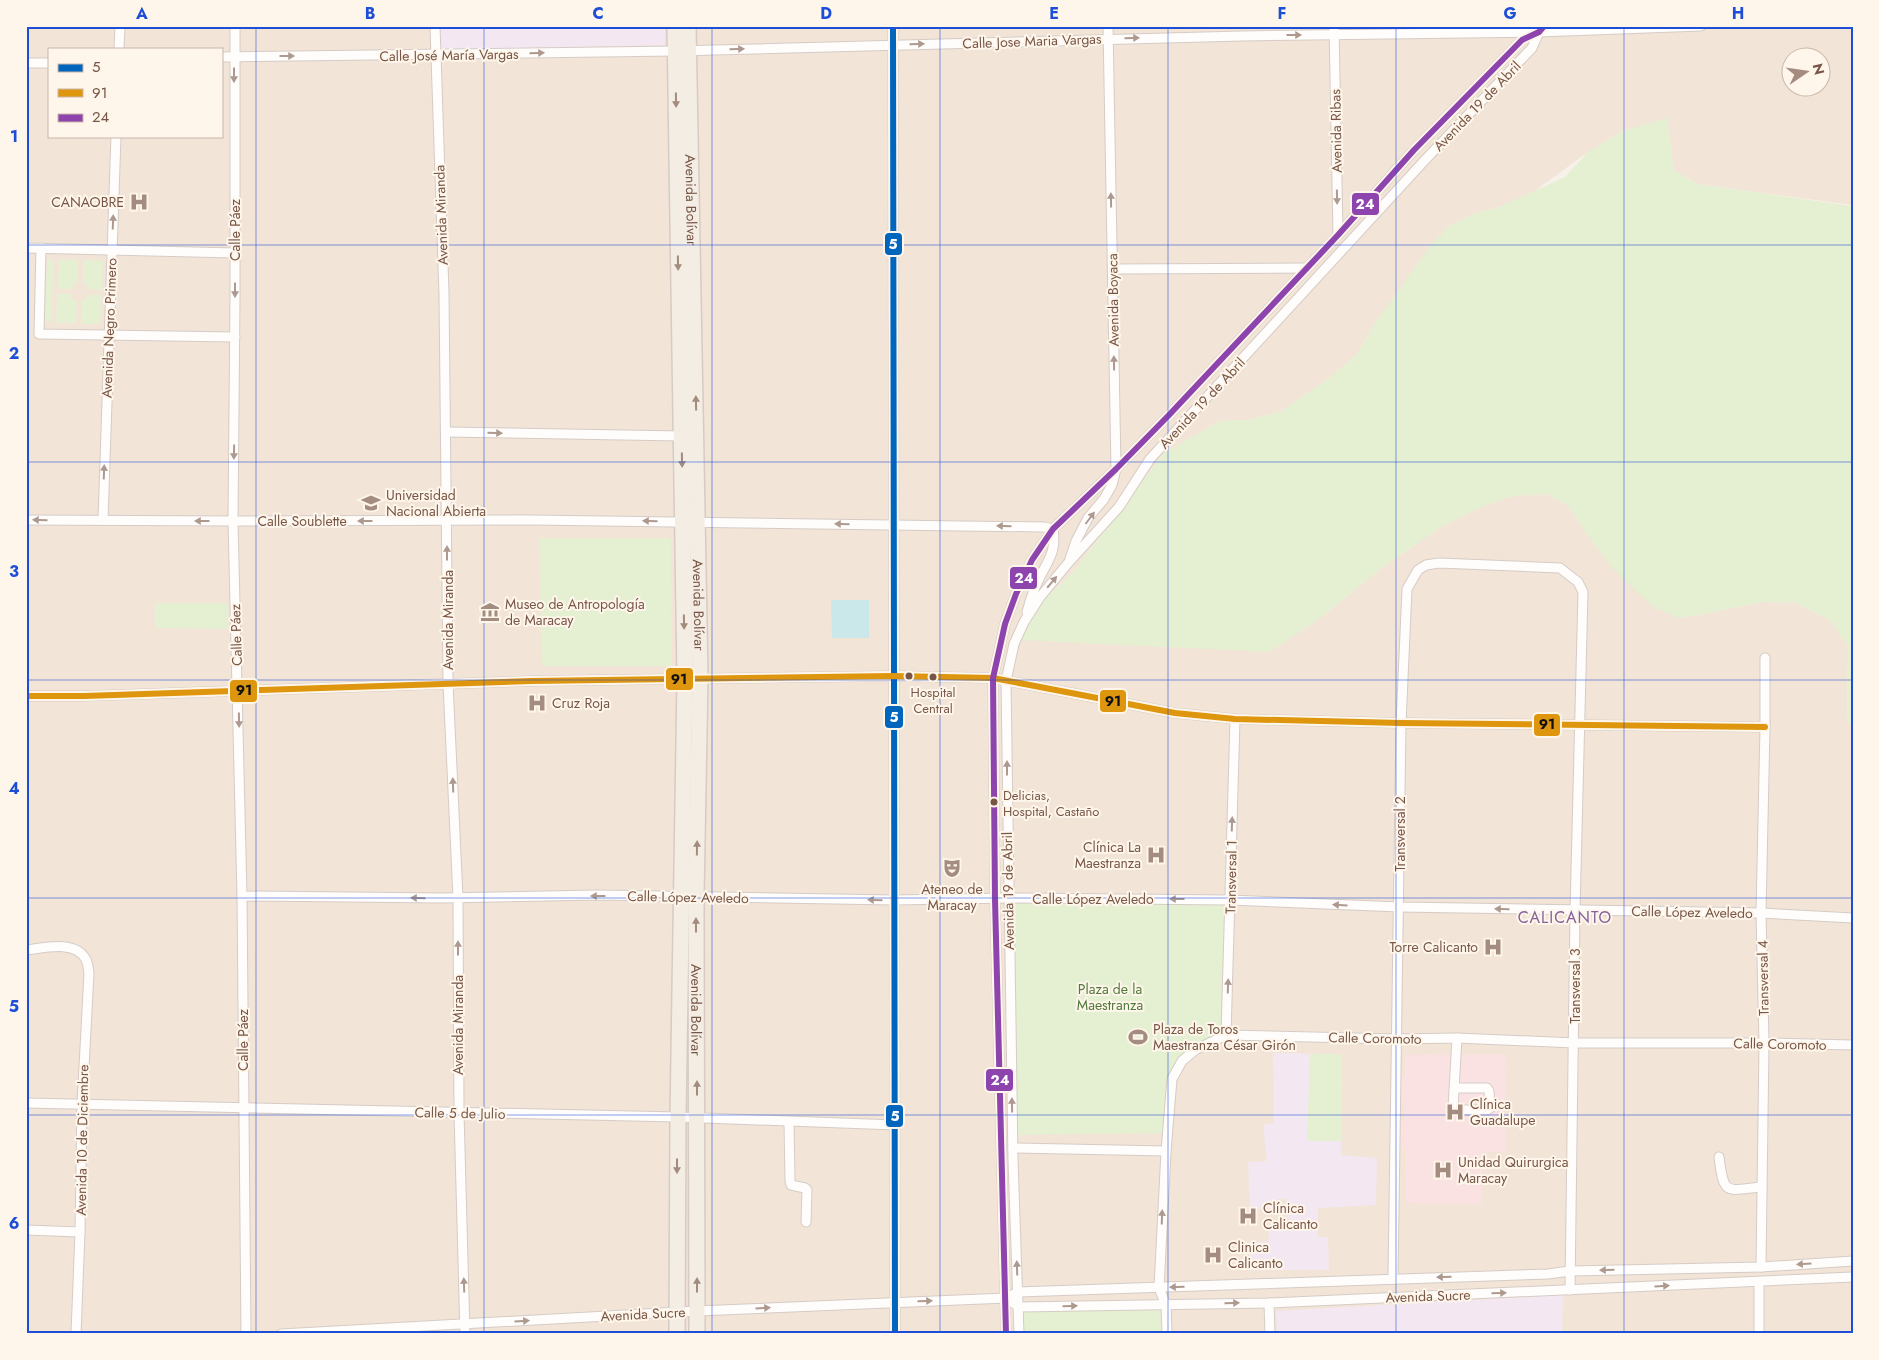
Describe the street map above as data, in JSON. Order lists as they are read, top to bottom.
{
  "streets": {
    "main road": ["Avenida Bolívar"],
    "street": [
      "Calle Jose Maria Vargas",
      "Calle José María Vargas",
      "Avenida 19 de Abril",
      "Avenida Ribas",
      "Avenida Miranda",
      "Calle Páez",
      "Avenida Boyaca",
      "Avenida Negro Primero",
      "Calle Soublette",
      "Transversal 2",
      "Transversal 1",
      "Calle López Aveledo",
      "Transversal 4",
      "Transversal 3",
      "Calle Coromoto",
      "Calle 5 de Julio",
      "Avenida 10 de Diciembre",
      "Avenida Sucre"
    ]
  },
  "crossings": [
    ["Calle Jose Maria Vargas", "Calle José María Vargas"],
    ["Calle Jose Maria Vargas", "Avenida 19 de Abril"],
    ["Calle Jose Maria Vargas", "Avenida Ribas"],
    ["Calle Jose Maria Vargas", "Avenida Bolívar"],
    ["Calle Jose Maria Vargas", "Avenida Boyaca"],
    ["Calle José María Vargas", "Avenida Bolívar"],
    ["Calle José María Vargas", "Avenida Miranda"],
    ["Calle José María Vargas", "Calle Páez"],
    ["Avenida 19 de Abril", "Avenida Ribas"],
    ["Avenida 19 de Abril", "Avenida Boyaca"],
    ["Avenida 19 de Abril", "Calle Soublette"],
    ["Avenida 19 de Abril", "Calle López Aveledo"],
    ["Avenida 19 de Abril", "Avenida Sucre"],
    ["Avenida Bolívar", "Calle Soublette"],
    ["Avenida Bolívar", "Calle López Aveledo"],
    ["Avenida Bolívar", "Calle 5 de Julio"],
    ["Avenida Bolívar", "Avenida Sucre"],
    ["Avenida Miranda", "Calle Soublette"],
    ["Avenida Miranda", "Calle López Aveledo"],
    ["Avenida Miranda", "Calle 5 de Julio"],
    ["Avenida Miranda", "Avenida Sucre"],
    ["Calle Páez", "Calle Soublette"],
    ["Calle Páez", "Calle López Aveledo"],
    ["Calle Páez", "Calle 5 de Julio"],
    ["Avenida Negro Primero", "Calle Soublette"],
    ["Transversal 2", "Calle López Aveledo"],
    ["Transversal 2", "Transversal 3"],
    ["Transversal 2", "Calle Coromoto"],
    ["Transversal 2", "Avenida Sucre"],
    ["Transversal 1", "Calle López Aveledo"],
    ["Transversal 1", "Calle Coromoto"],
    ["Calle López Aveledo", "Transversal 4"],
    ["Calle López Aveledo", "Transversal 3"],
    ["Transversal 4", "Calle Coromoto"],
    ["Transversal 4", "Avenida Sucre"],
    ["Transversal 3", "Calle Coromoto"],
    ["Transversal 3", "Avenida Sucre"],
    ["Calle Coromoto", "Avenida Sucre"],
    ["Calle 5 de Julio", "Avenida 10 de Diciembre"]
  ],
  "one_way": [
    "Calle Jose Maria Vargas",
    "Calle José María Vargas",
    "Avenida Ribas",
    "Avenida Miranda",
    "Calle Páez",
    "Avenida Boyaca",
    "Avenida Negro Primero",
    "Calle Soublette",
    "Transversal 1",
    "Calle López Aveledo"
  ],
  "districts": ["CALICANTO"],
  "parks": ["Plaza de la Maestranza"],
  "places": {
    "hospital": [
      "CANAOBRE",
      "Cruz Roja",
      "Clínica La Maestranza",
      "Torre Calicanto",
      "Clínica Guadalupe",
      "Unidad Quirurgica Maracay",
      "Clínica Calicanto",
      "Clinica Calicanto"
    ],
    "school or university": ["Universidad Nacional Abierta"],
    "museum": ["Museo de Antropología de Maracay"],
    "other": ["Hospital Central", "Delicias, Hospital, Castaño"],
    "theatre": ["Ateneo de Maracay"],
    "sports": ["Plaza de Toros Maestranza César Girón"]
  },
  "lines": ["transit line 5", "transit line 24", "transit line 91"],
  "legend": ["5", "91", "24"],
  "north": "right",
  "grid": {
    "columns": [
      "A",
      "B",
      "C",
      "D",
      "E",
      "F",
      "G",
      "H"
    ],
    "rows": [
      "1",
      "2",
      "3",
      "4",
      "5",
      "6"
    ]
  }
}
